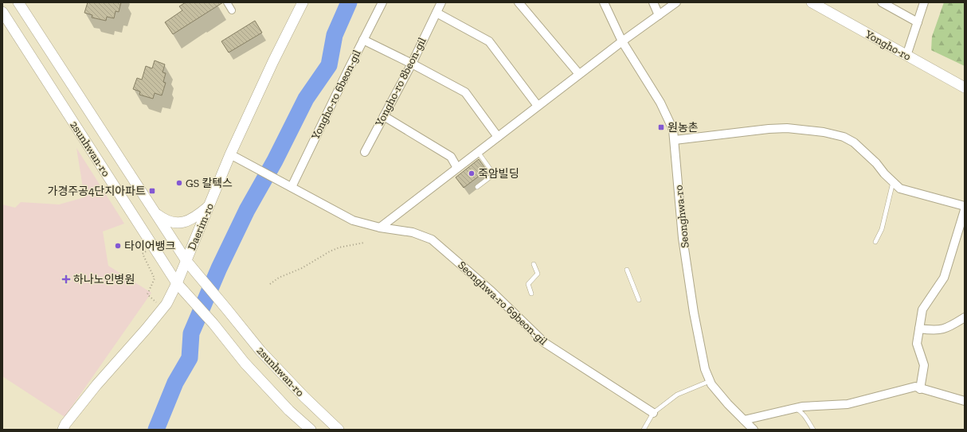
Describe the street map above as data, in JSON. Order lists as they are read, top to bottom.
{
  "streets": {
    "street": [
      "Yongho-ro",
      "Yongho-ro 8beon-gil",
      "Yongho-ro 6beon-gil",
      "2sunhwan-ro",
      "Seonghwa-ro",
      "Daerim-ro",
      "Seonghwa-ro 69beon-gil"
    ]
  },
  "crossings": [
    ["Yongho-ro 6beon-gil", "Seonghwa-ro 69beon-gil"],
    ["2sunhwan-ro", "Daerim-ro"],
    ["Daerim-ro", "Seonghwa-ro 69beon-gil"]
  ],
  "places": {
    "transit": ["원농촌", "가경주공4단지아파트"],
    "other": ["죽암빌딩", "GS 칼텍스", "타이어뱅크"],
    "health": ["하나노인병원"]
  }
}
